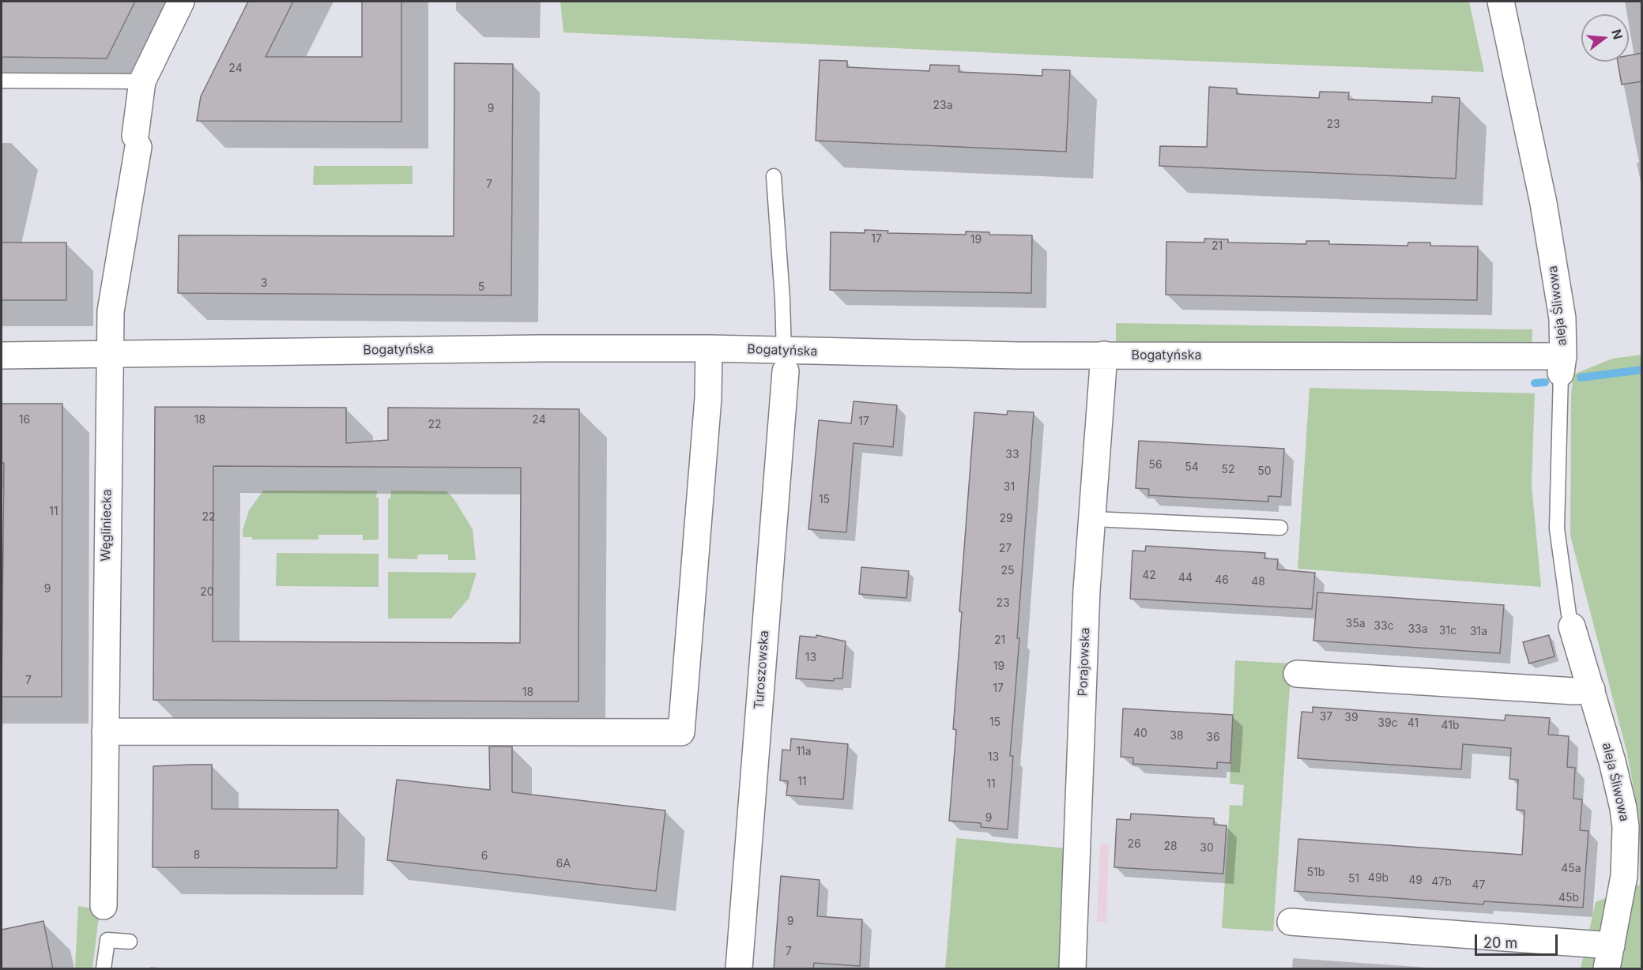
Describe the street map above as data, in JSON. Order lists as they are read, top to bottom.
{
  "streets": {
    "street": [
      "aleja Śliwowa",
      "Bogatyńska",
      "Węgliniecka",
      "Porajowska",
      "Turoszowska"
    ]
  },
  "crossings": [
    ["aleja Śliwowa", "Bogatyńska"],
    ["Bogatyńska", "Węgliniecka"],
    ["Bogatyńska", "Porajowska"],
    ["Bogatyńska", "Turoszowska"]
  ],
  "house_numbers": [
    "24",
    "23a",
    "9",
    "23",
    "7",
    "17",
    "19",
    "21",
    "3",
    "5",
    "16",
    "18",
    "24",
    "17",
    "22",
    "33",
    "56",
    "54",
    "52",
    "50",
    "31",
    "15",
    "11",
    "22",
    "29",
    "27",
    "25",
    "42",
    "44",
    "46",
    "48",
    "9",
    "20",
    "23",
    "35a",
    "33c",
    "33a",
    "31c",
    "31a",
    "21",
    "13",
    "19",
    "7",
    "17",
    "18",
    "37",
    "39",
    "15",
    "39c",
    "41",
    "41b",
    "40",
    "38",
    "36",
    "11a",
    "13",
    "11",
    "11",
    "9",
    "26",
    "28",
    "30",
    "8",
    "6",
    "6A",
    "45a",
    "51b",
    "49b",
    "51",
    "49",
    "47b",
    "47",
    "45b",
    "9",
    "7"
  ],
  "scale_bar": "20 m",
  "north": "right"
}
